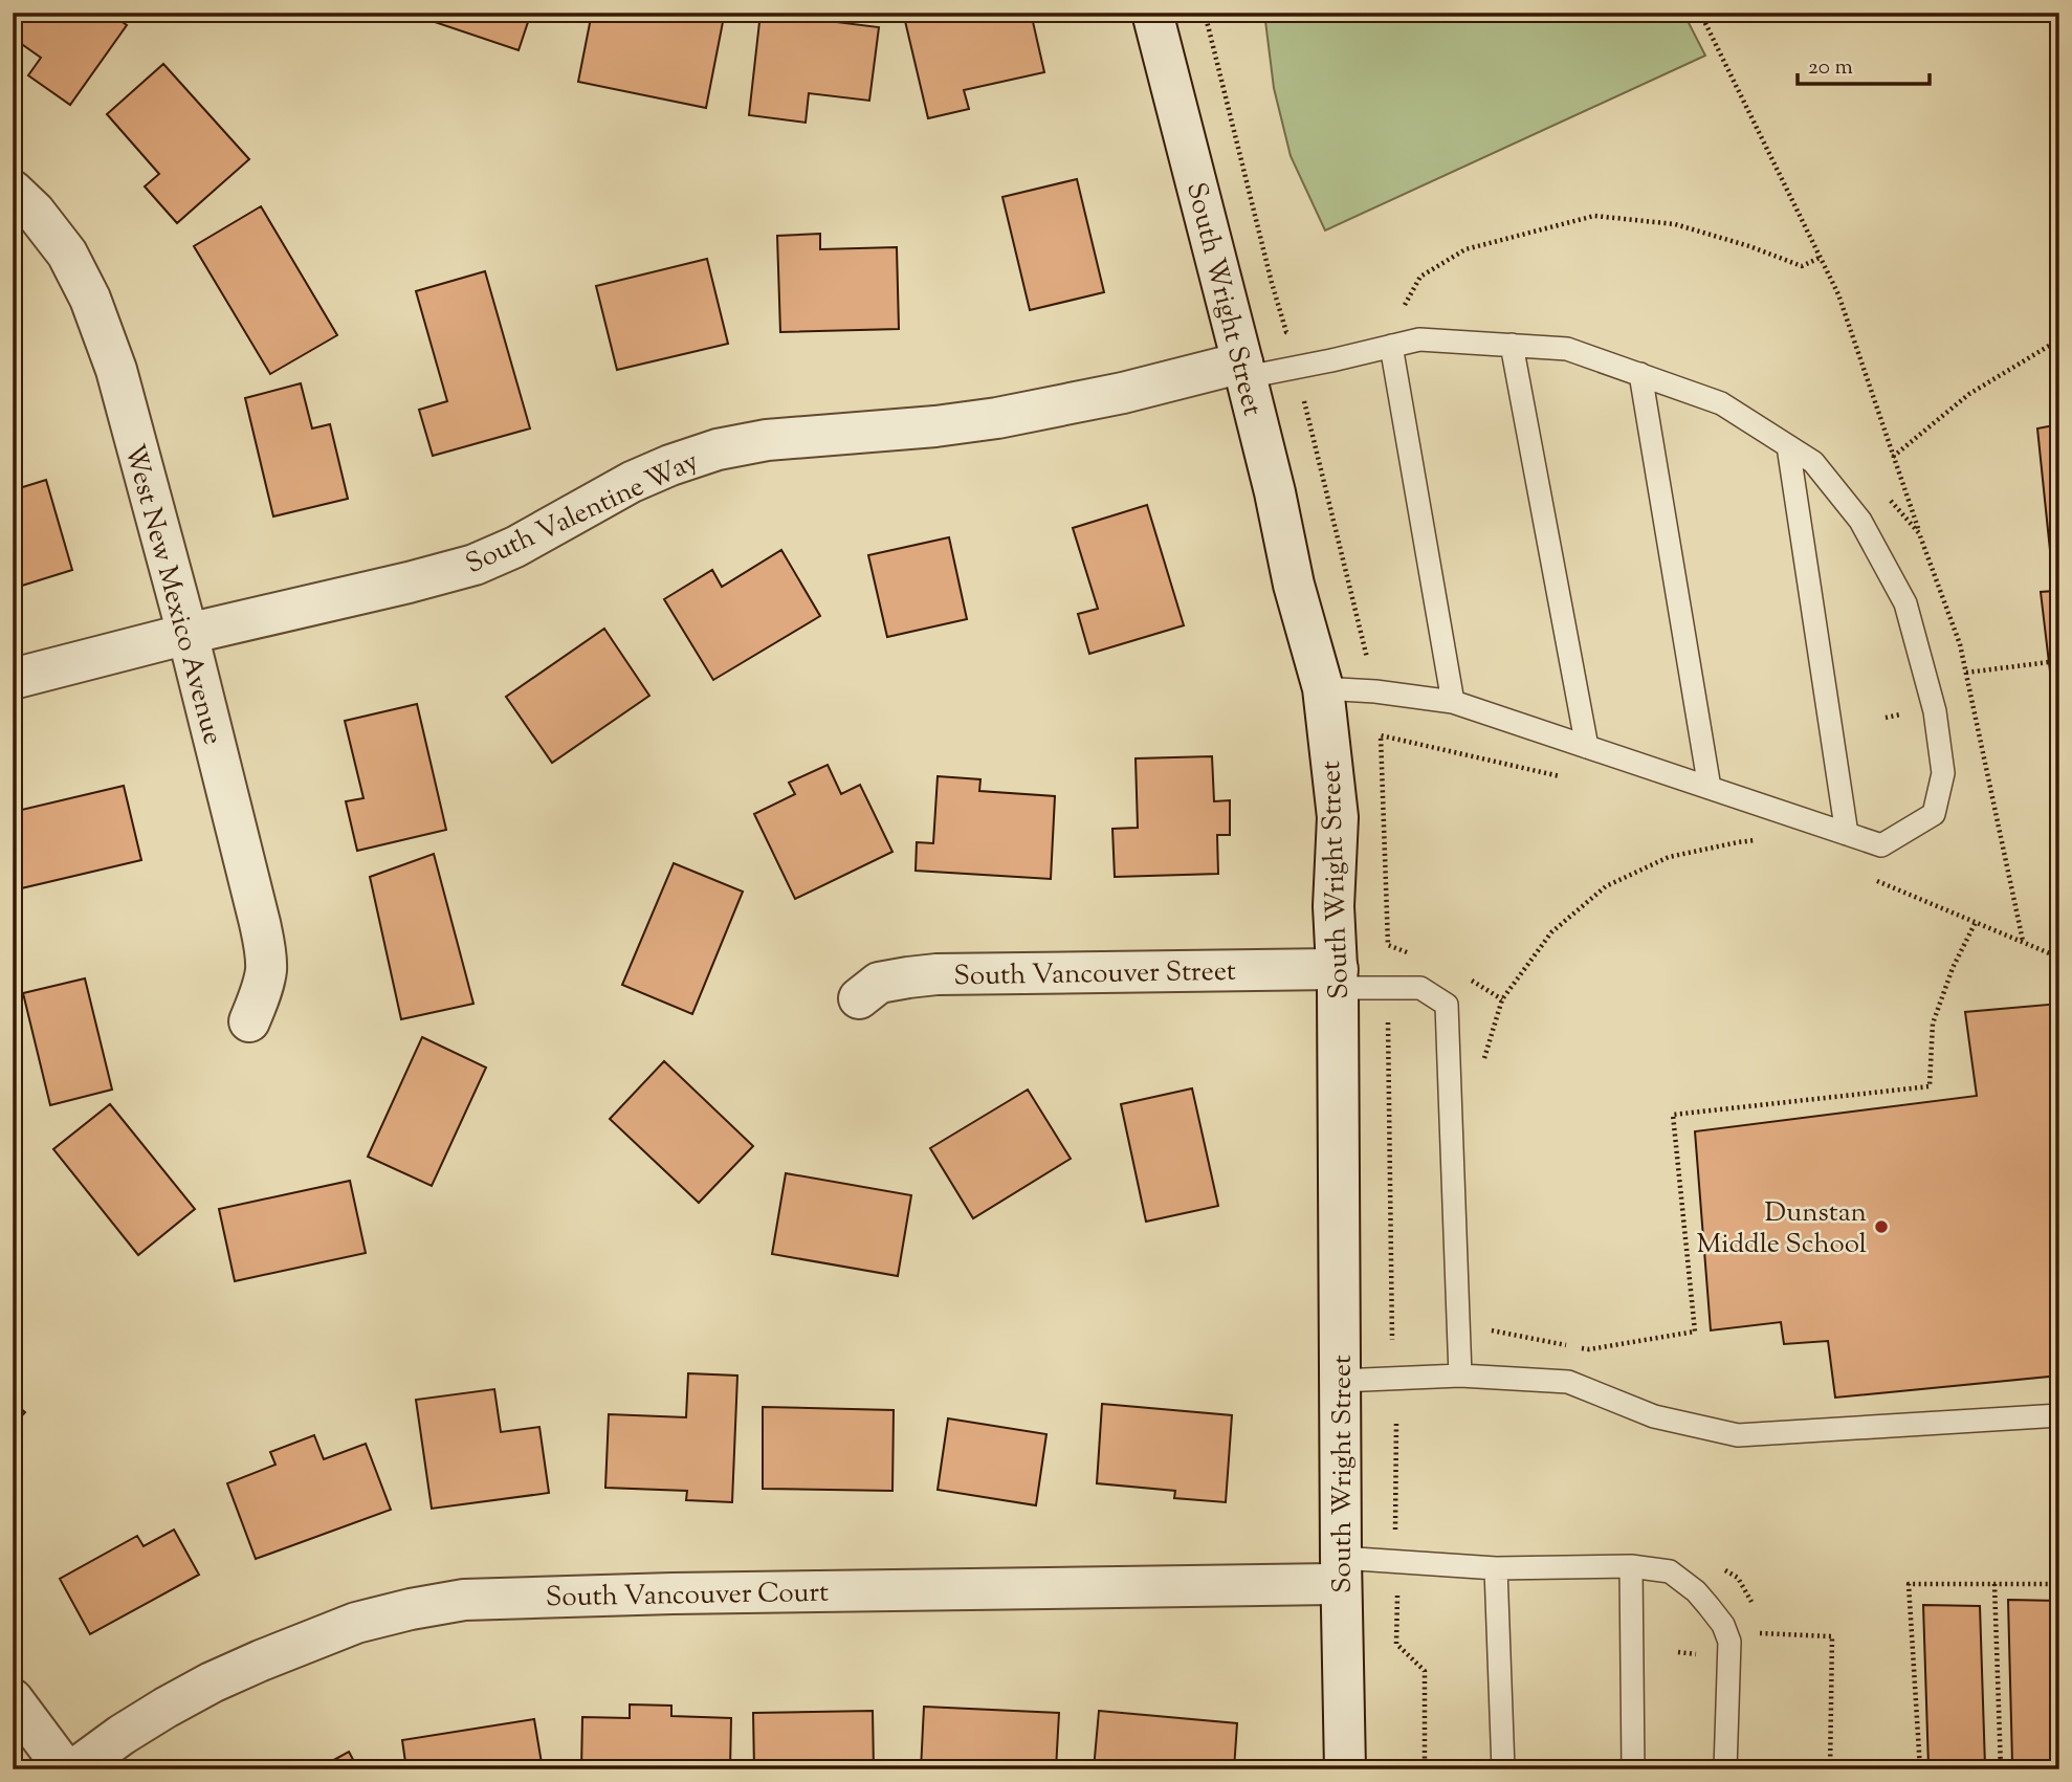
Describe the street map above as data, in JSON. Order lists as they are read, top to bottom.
{
  "streets": {
    "street": [
      "South Wright Street",
      "South Valentine Way",
      "West New Mexico Avenue",
      "South Vancouver Street",
      "South Vancouver Court"
    ]
  },
  "crossings": [
    ["South Wright Street", "South Valentine Way"],
    ["South Wright Street", "South Vancouver Street"],
    ["South Wright Street", "South Vancouver Court"],
    ["South Valentine Way", "West New Mexico Avenue"]
  ],
  "places": ["Dunstan Middle School"],
  "scale_bar": "20 m"
}
